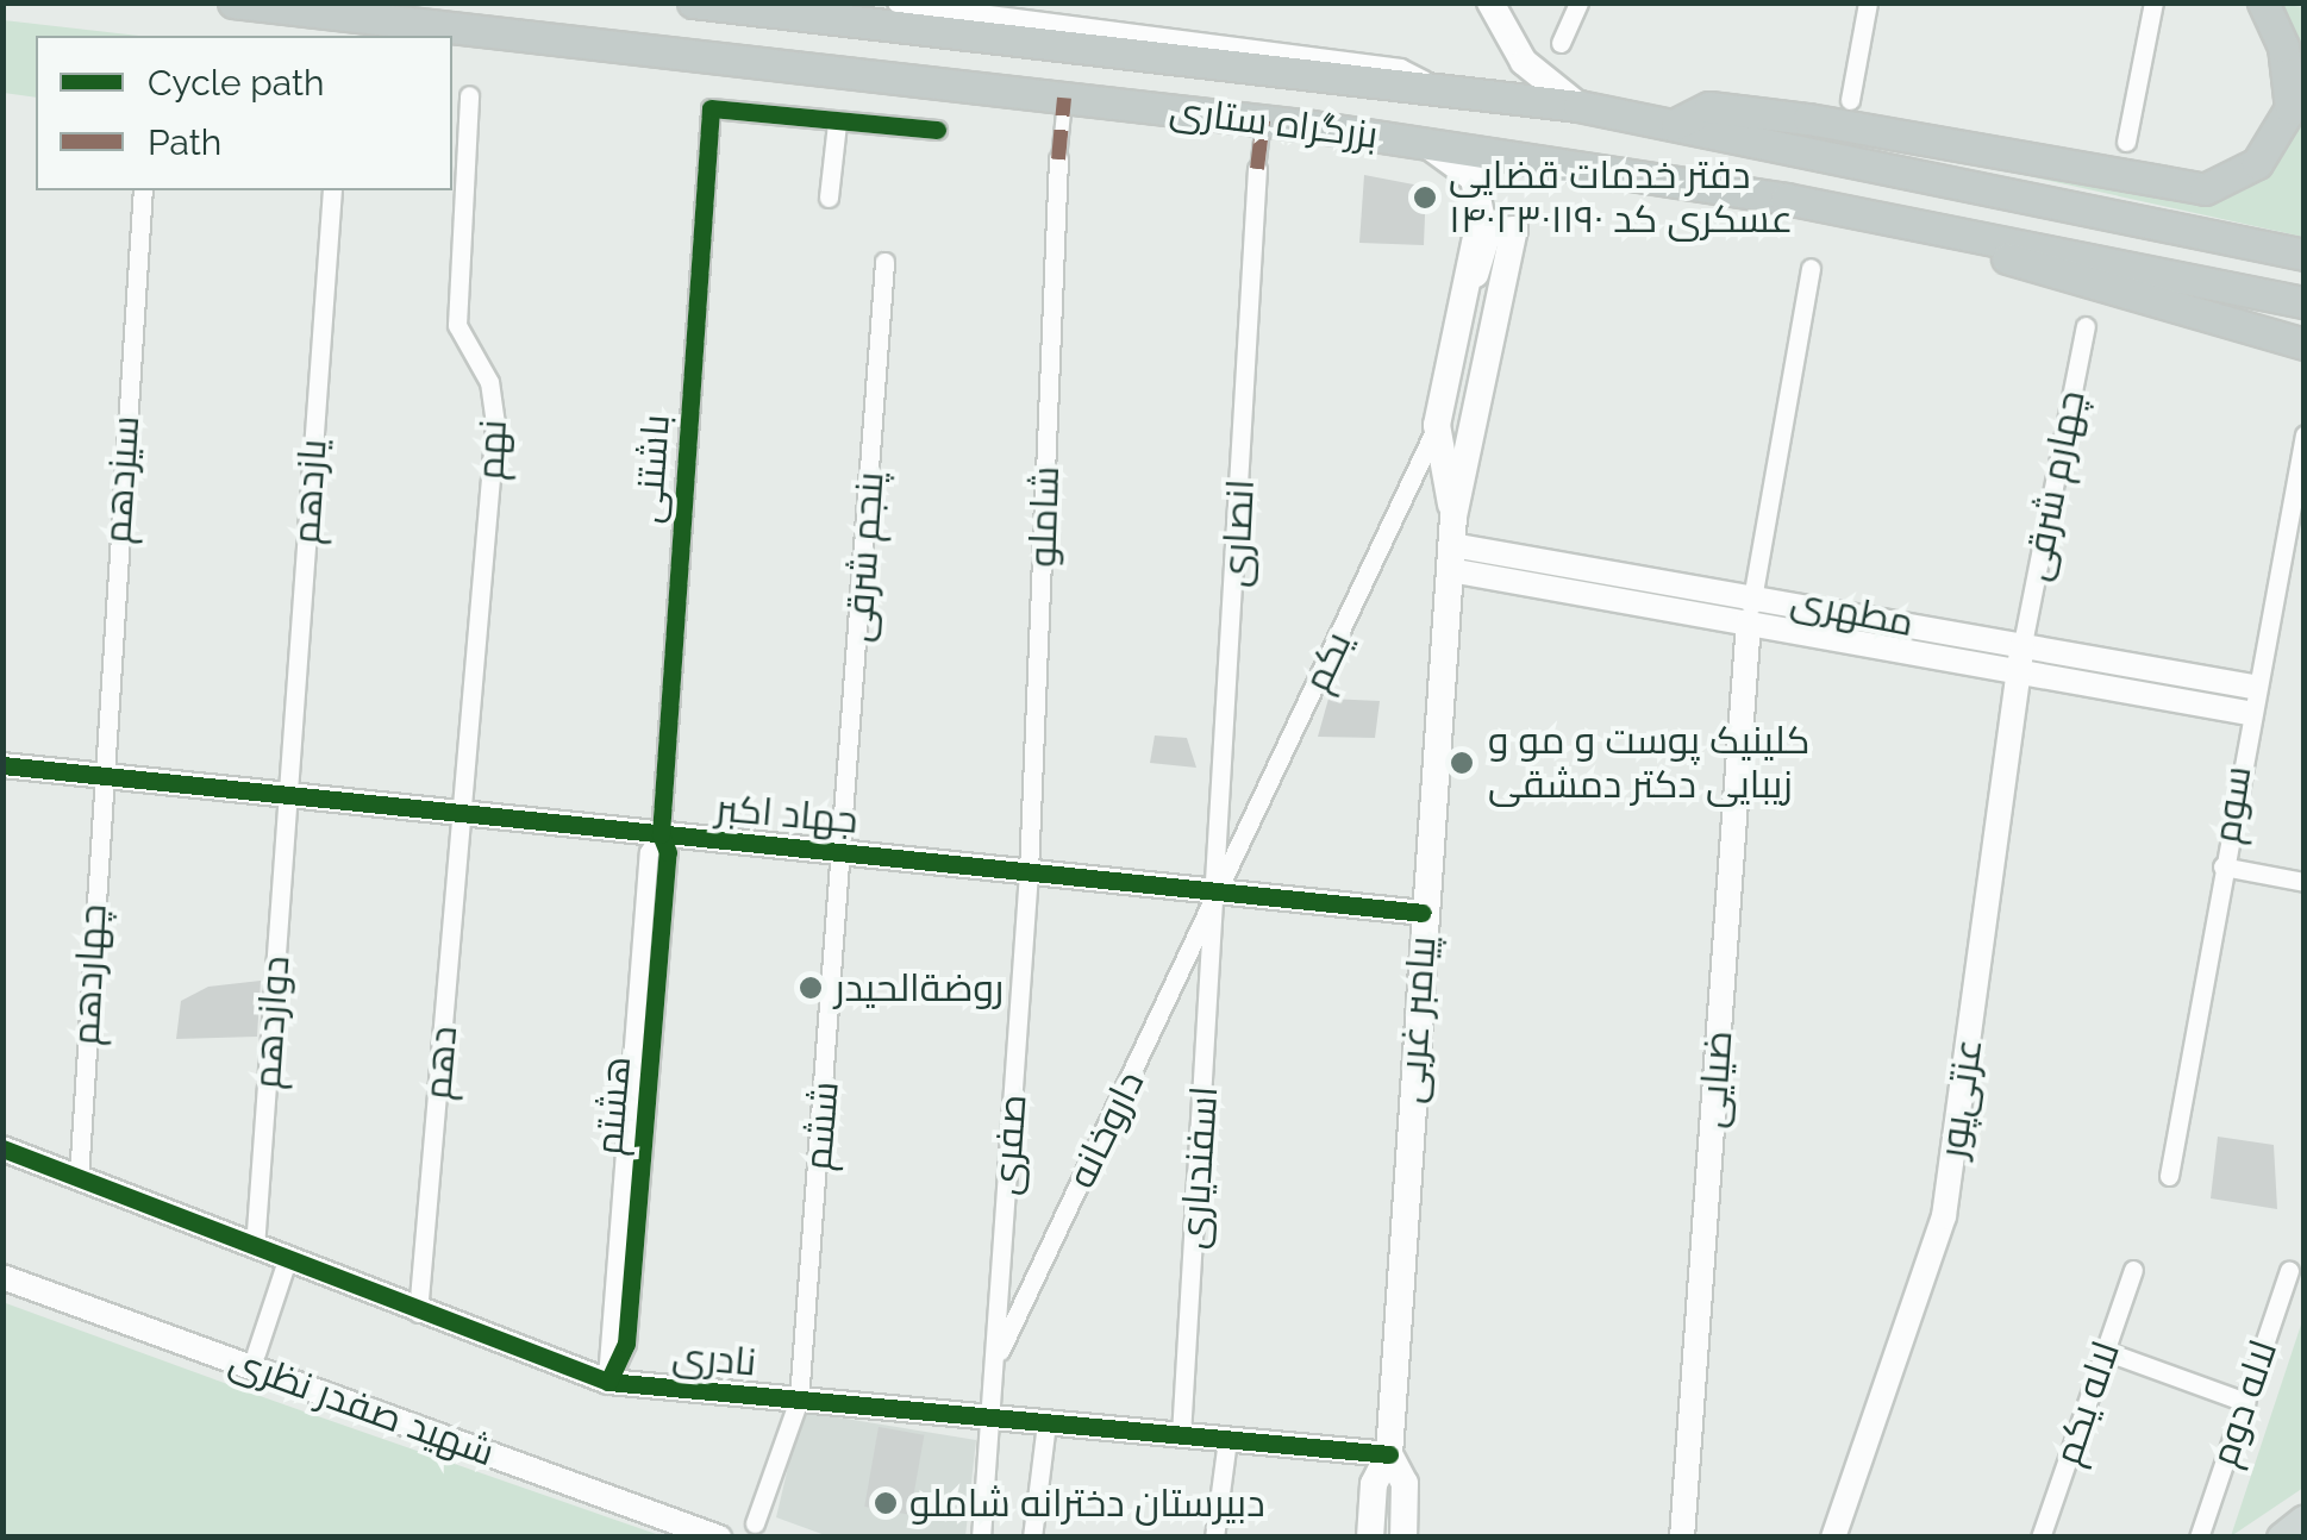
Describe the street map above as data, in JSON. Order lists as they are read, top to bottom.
{
  "streets": {
    "highway": ["بزرگراه ستاری"],
    "main road": ["پیامبر غربی"],
    "street": [
      "نهم",
      "باشتنی",
      "سیزدهم",
      "چهارم شرقی",
      "یازدهم",
      "شاملو",
      "انصاری",
      "پنجم شرقی",
      "مطهری",
      "یکم",
      "سوم",
      "جهاد اکبر",
      "چهاردهم",
      "دوازدهم",
      "دهم",
      "ضیایی",
      "عزتی‌پور",
      "هشتم",
      "ششم",
      "داروخانه",
      "صفری",
      "اسفندیاری",
      "نادری",
      "لاله یکم",
      "لاله دوم",
      "شهید صفدر نظری"
    ]
  },
  "crossings": [
    ["بزرگراه ستاری", "پیامبر غربی"],
    ["نهم", "جهاد اکبر"],
    ["نهم", "دهم"],
    ["باشتنی", "جهاد اکبر"],
    ["باشتنی", "هشتم"],
    ["سیزدهم", "جهاد اکبر"],
    ["سیزدهم", "چهاردهم"],
    ["چهارم شرقی", "مطهری"],
    ["چهارم شرقی", "عزتی‌پور"],
    ["یازدهم", "جهاد اکبر"],
    ["یازدهم", "دوازدهم"],
    ["شاملو", "جهاد اکبر"],
    ["شاملو", "صفری"],
    ["انصاری", "یکم"],
    ["انصاری", "جهاد اکبر"],
    ["انصاری", "داروخانه"],
    ["انصاری", "اسفندیاری"],
    ["پنجم شرقی", "جهاد اکبر"],
    ["پنجم شرقی", "ششم"],
    ["مطهری", "سوم"],
    ["مطهری", "پیامبر غربی"],
    ["مطهری", "ضیایی"],
    ["مطهری", "عزتی‌پور"],
    ["یکم", "جهاد اکبر"],
    ["یکم", "پیامبر غربی"],
    ["یکم", "داروخانه"],
    ["یکم", "اسفندیاری"],
    ["جهاد اکبر", "چهاردهم"],
    ["جهاد اکبر", "پیامبر غربی"],
    ["جهاد اکبر", "دوازدهم"],
    ["جهاد اکبر", "دهم"],
    ["جهاد اکبر", "هشتم"],
    ["جهاد اکبر", "ششم"],
    ["جهاد اکبر", "داروخانه"],
    ["جهاد اکبر", "صفری"],
    ["جهاد اکبر", "اسفندیاری"],
    ["چهاردهم", "نادری"],
    ["پیامبر غربی", "نادری"],
    ["دوازدهم", "نادری"],
    ["دهم", "نادری"],
    ["هشتم", "نادری"],
    ["ششم", "نادری"],
    ["داروخانه", "صفری"],
    ["داروخانه", "اسفندیاری"],
    ["صفری", "نادری"],
    ["اسفندیاری", "نادری"]
  ],
  "places": [
    "دفتر خدمات قضایی عسکری کد ۱۴۰۲۳۰۱۱۹۰",
    "کلینیک پوست و مو و زیبایی دکتر دمشقی",
    "روضةالحیدر",
    "دبیرستان دخترانه شاملو"
  ],
  "legend": ["Cycle path", "Path"]
}
